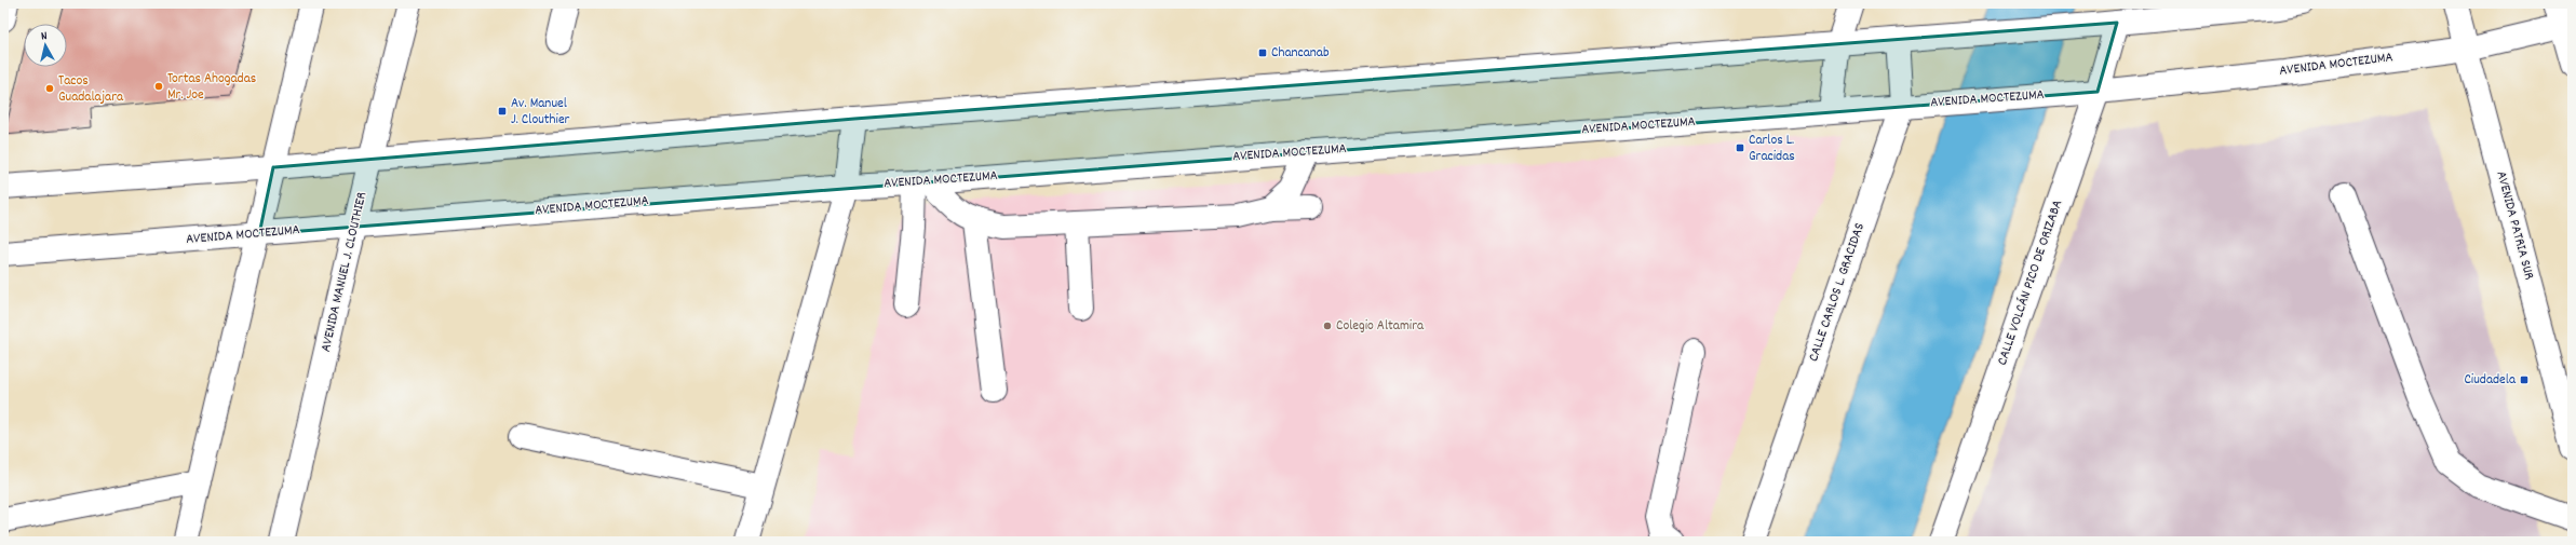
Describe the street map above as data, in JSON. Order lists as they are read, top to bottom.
{
  "streets": {
    "street": [
      "AVENIDA MOCTEZUMA",
      "AVENIDA PATRIA SUR",
      "AVENIDA MANUEL J. CLOUTHIER",
      "CALLE VOLCÁN PICO DE ORIZABA",
      "CALLE CARLOS L. GRACIDAS"
    ]
  },
  "crossings": [
    ["AVENIDA MOCTEZUMA", "AVENIDA PATRIA SUR"],
    ["AVENIDA MOCTEZUMA", "AVENIDA MANUEL J. CLOUTHIER"],
    ["AVENIDA MOCTEZUMA", "CALLE VOLCÁN PICO DE ORIZABA"],
    ["AVENIDA MOCTEZUMA", "CALLE CARLOS L. GRACIDAS"]
  ],
  "places": {
    "transit": [
      "Chancanab",
      "Av. Manuel J. Clouthier",
      "Carlos L. Gracidas",
      "Ciudadela"
    ],
    "other": ["Tortas Ahogadas Mr. Joe", "Tacos Guadalajara", "Colegio Altamira"]
  },
  "north": "top"
}
